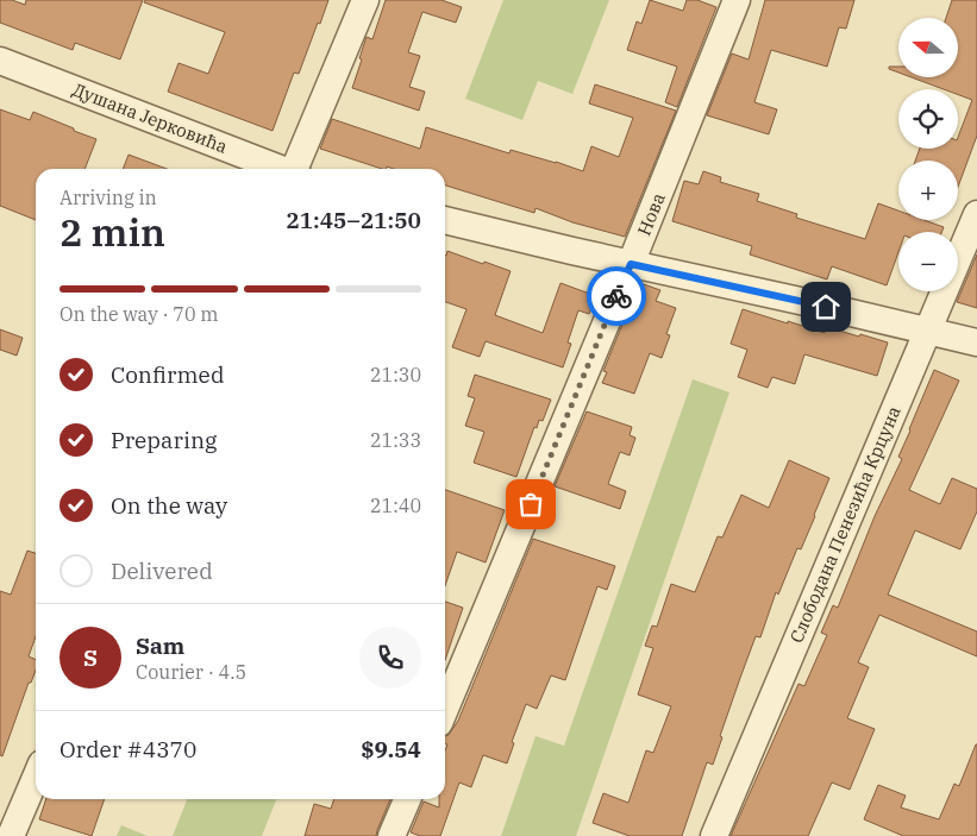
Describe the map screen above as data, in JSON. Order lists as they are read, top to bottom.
{
  "streets": {
    "street": ["Душана Јерковића", "Нова", "Слободана Пенезића Крцуна"]
  },
  "north": "left",
  "page": {
    "map_buttons": ["+", "−"],
    "heading": ["2 min", "Arriving in", "21:45–21:50"],
    "panel": [
      "Sam",
      "Courier · 4.5",
      "Order #4370",
      "$9.54"
    ],
    "bar": "On the way · 70 m",
    "list": [
      ["Confirmed", "21:30"],
      ["Preparing", "21:33"],
      ["On the way", "21:40"],
      "Delivered"
    ],
    "round": "S"
  }
}
